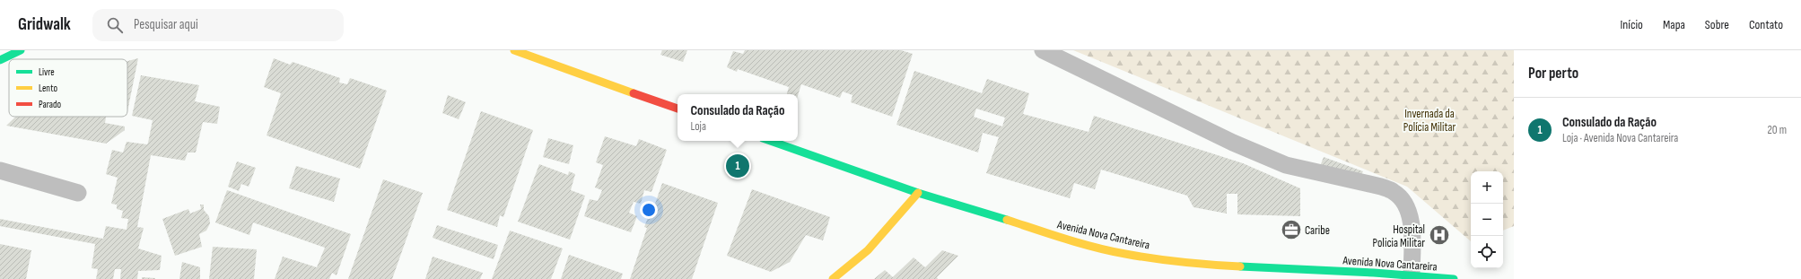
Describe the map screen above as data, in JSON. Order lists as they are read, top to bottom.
{
  "streets": {
    "main road": ["Avenida Nova Cantareira"]
  },
  "parks": ["Invernada da Polícia Militar"],
  "places": {
    "office": ["Caribe"],
    "hospital": ["Hospital Policia Militar"]
  },
  "legend": ["Livre", "Lento", "Parado"],
  "page": {
    "header": "Gridwalk",
    "search": "Pesquisar aqui",
    "nav": [
      "Início",
      "Mapa",
      "Sobre",
      "Contato"
    ],
    "heading": "Por perto",
    "popup": ["Consulado da Ração", "Loja"],
    "list": [
      {
        "mark": "1",
        "name": "Consulado da Ração",
        "note": "Loja · Avenida Nova Cantareira",
        "value": "20 m"
      }
    ],
    "pins": "1",
    "map_buttons": ["+", "−"]
  }
}
